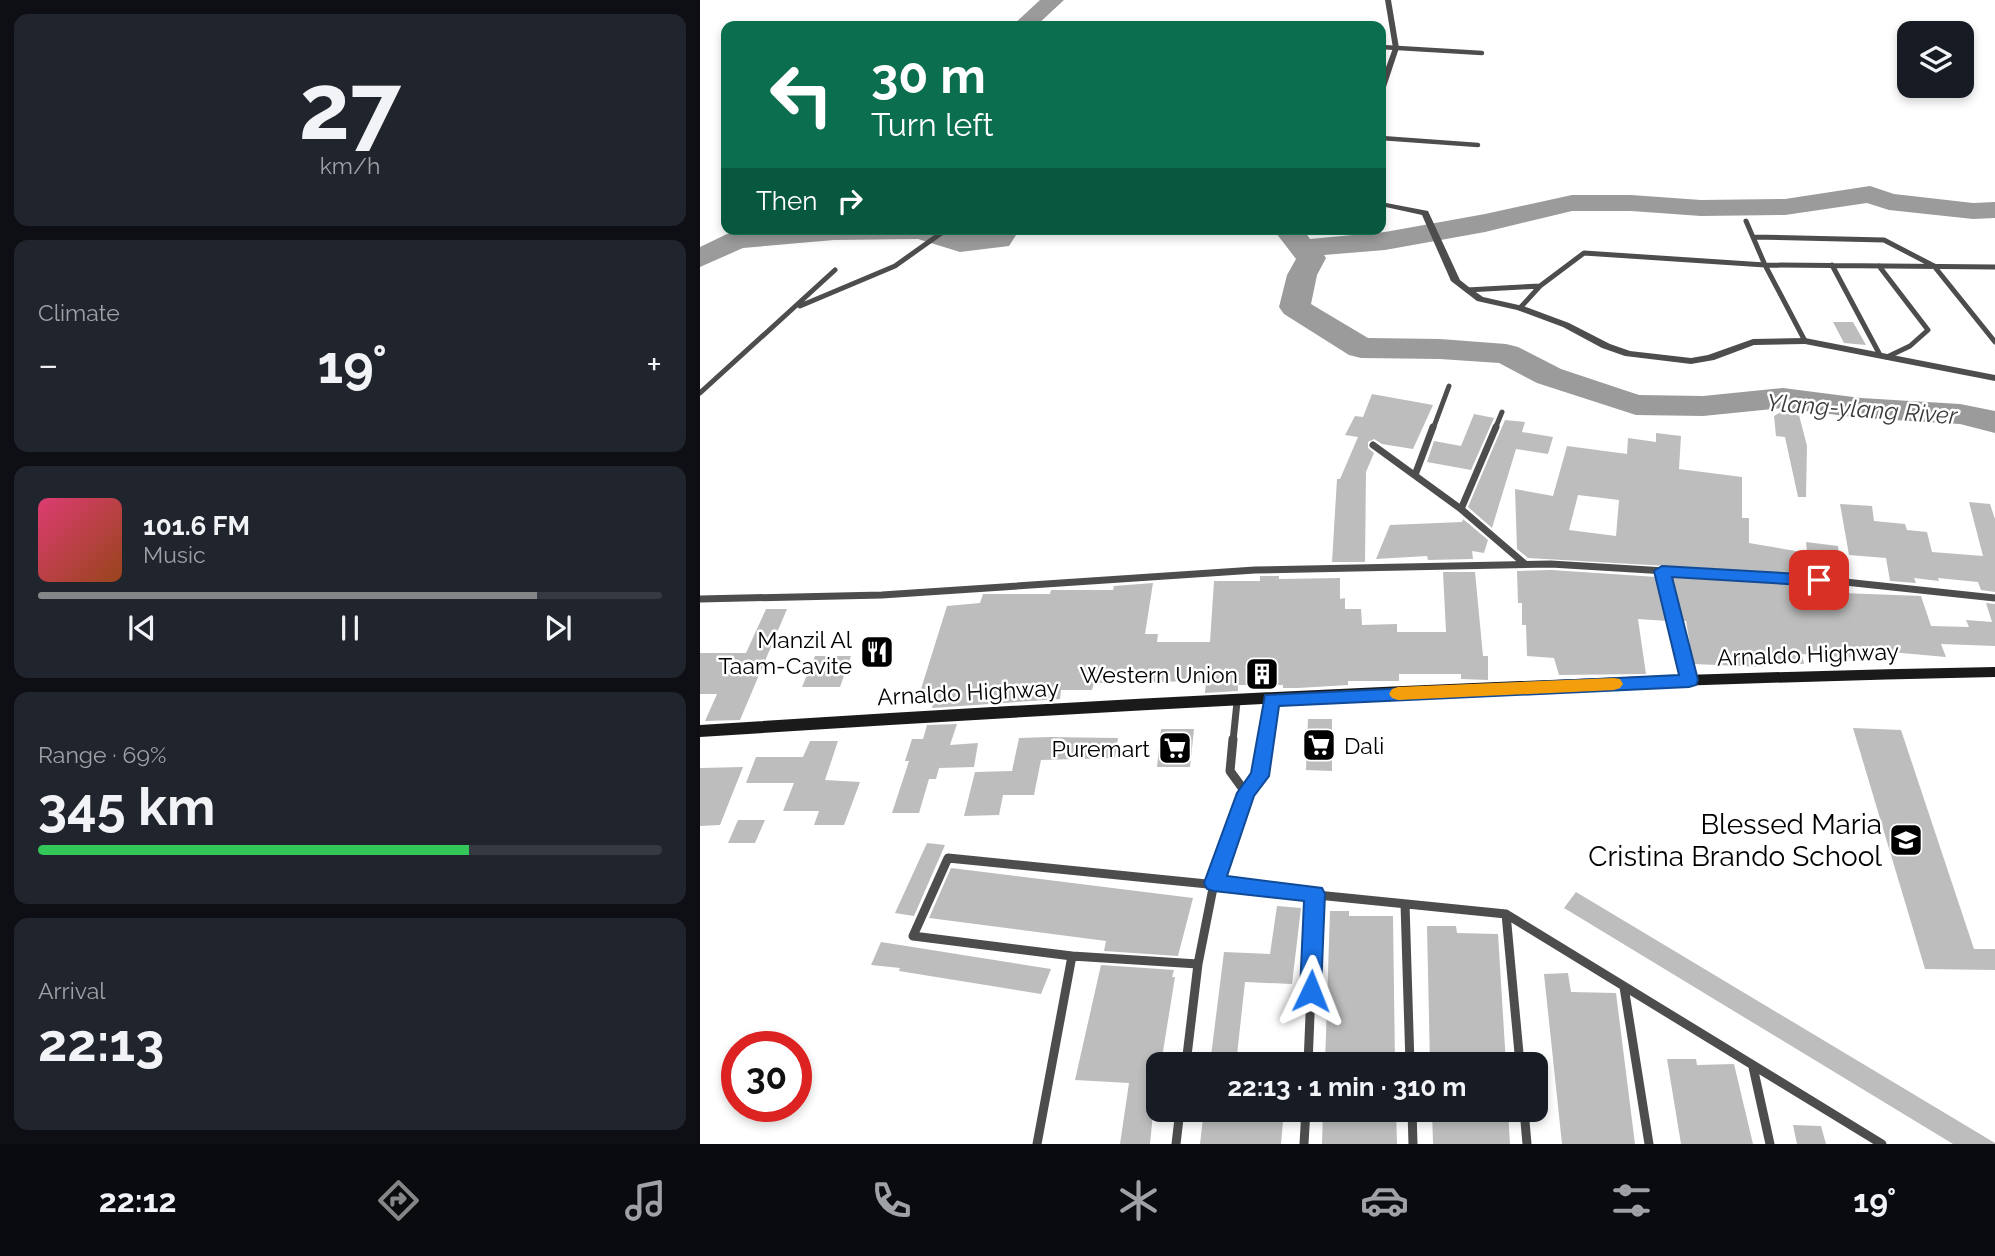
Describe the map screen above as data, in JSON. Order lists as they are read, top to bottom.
{
  "streets": {
    "main road": ["Arnaldo Highway"]
  },
  "water": ["Ylang-ylang River"],
  "places": {
    "restaurant": ["Manzil Al Taam-Cavite"],
    "building": ["Western Union"],
    "supermarket": ["Dali", "Puremart"],
    "school or university": ["Blessed Maria Cristina Brando School"]
  },
  "page": {
    "tile": [
      ["27", "km/h"],
      "Climate",
      ["Range · 69%", "345 km"],
      ["Arrival", "22:13"]
    ],
    "turn": ["30 m", "Turn left"],
    "then": "Then",
    "heat": ["−", "19°", "+"],
    "song": ["101.6 FM", "Music"],
    "limit": "30",
    "trip": "22:13 · 1 min · 310 m",
    "tabs": ["22:12", "19°"]
  }
}
